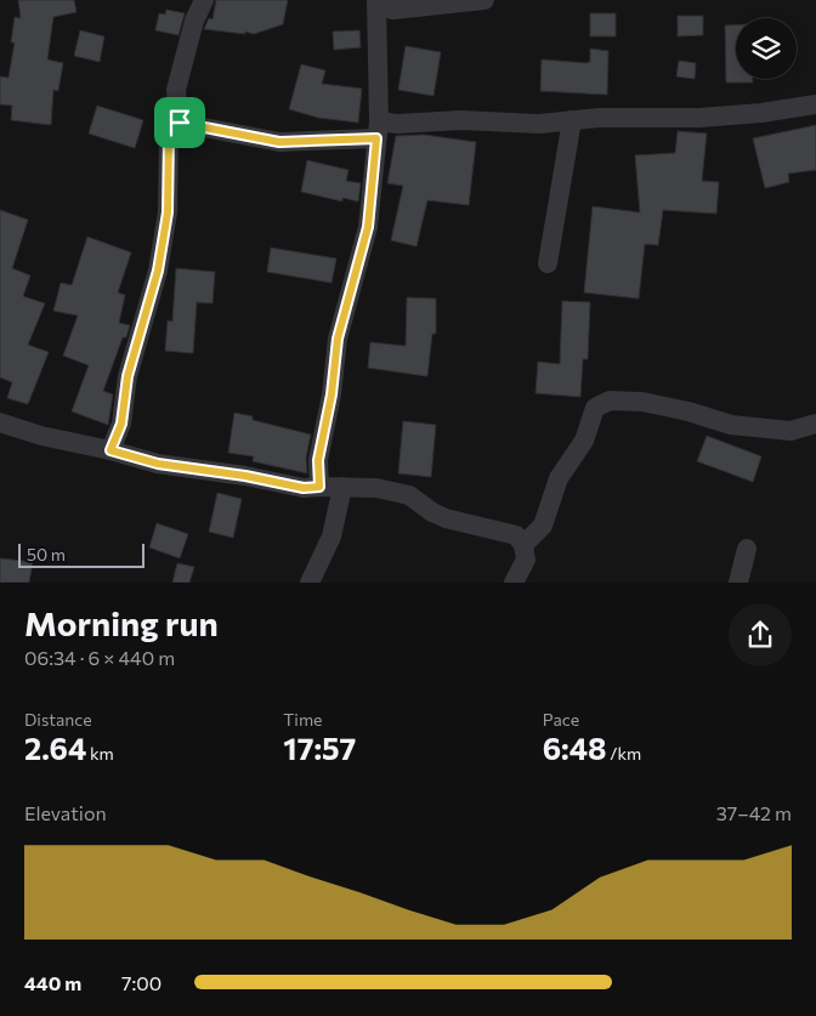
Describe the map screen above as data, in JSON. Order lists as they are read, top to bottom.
{
  "scale_bar": "50 m",
  "page": {
    "scale": "50 m",
    "heading": ["Morning run", "06:34 · 6 × 440 m"],
    "stats": [
      ["Distance", "2.64 km"],
      ["Time", "17:57"],
      ["Pace", "6:48 /km"]
    ],
    "chart": ["Elevation", "37–42 m"],
    "list": [
      {
        "name": "440 m",
        "note": "7:00"
      }
    ]
  }
}
